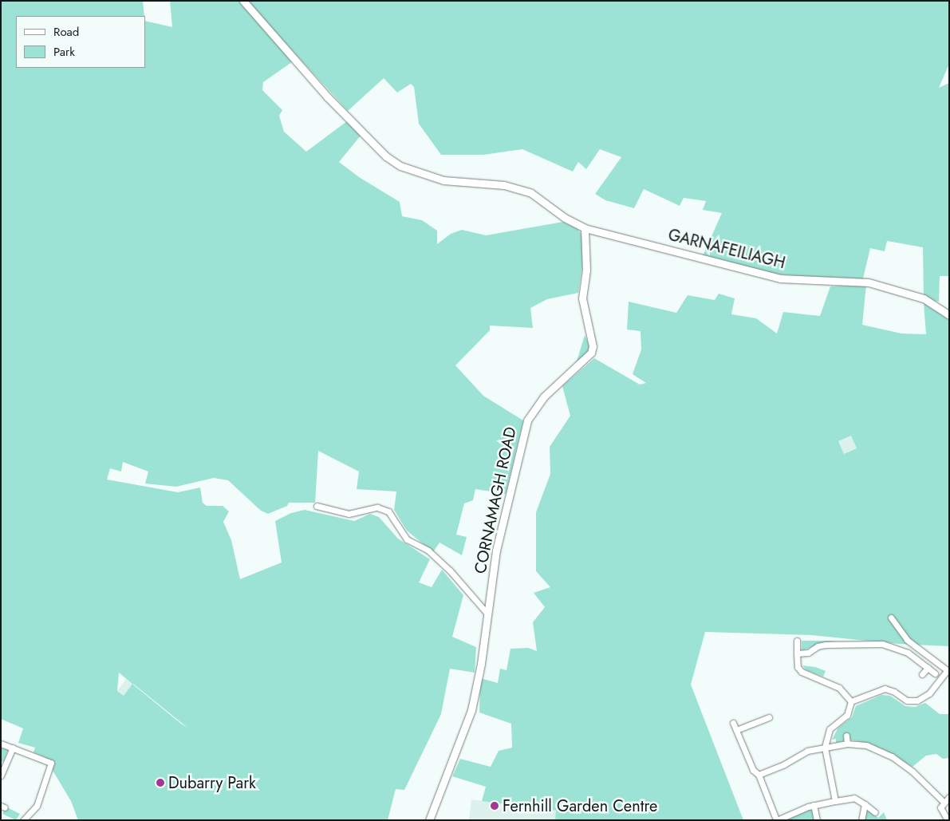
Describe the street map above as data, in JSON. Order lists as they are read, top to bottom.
{
  "streets": {
    "street": ["GARNAFEILIAGH", "CORNAMAGH ROAD"]
  },
  "crossings": [
    ["GARNAFEILIAGH", "CORNAMAGH ROAD"]
  ],
  "places": ["Dubarry Park", "Fernhill Garden Centre"],
  "legend": ["Road", "Park"]
}
